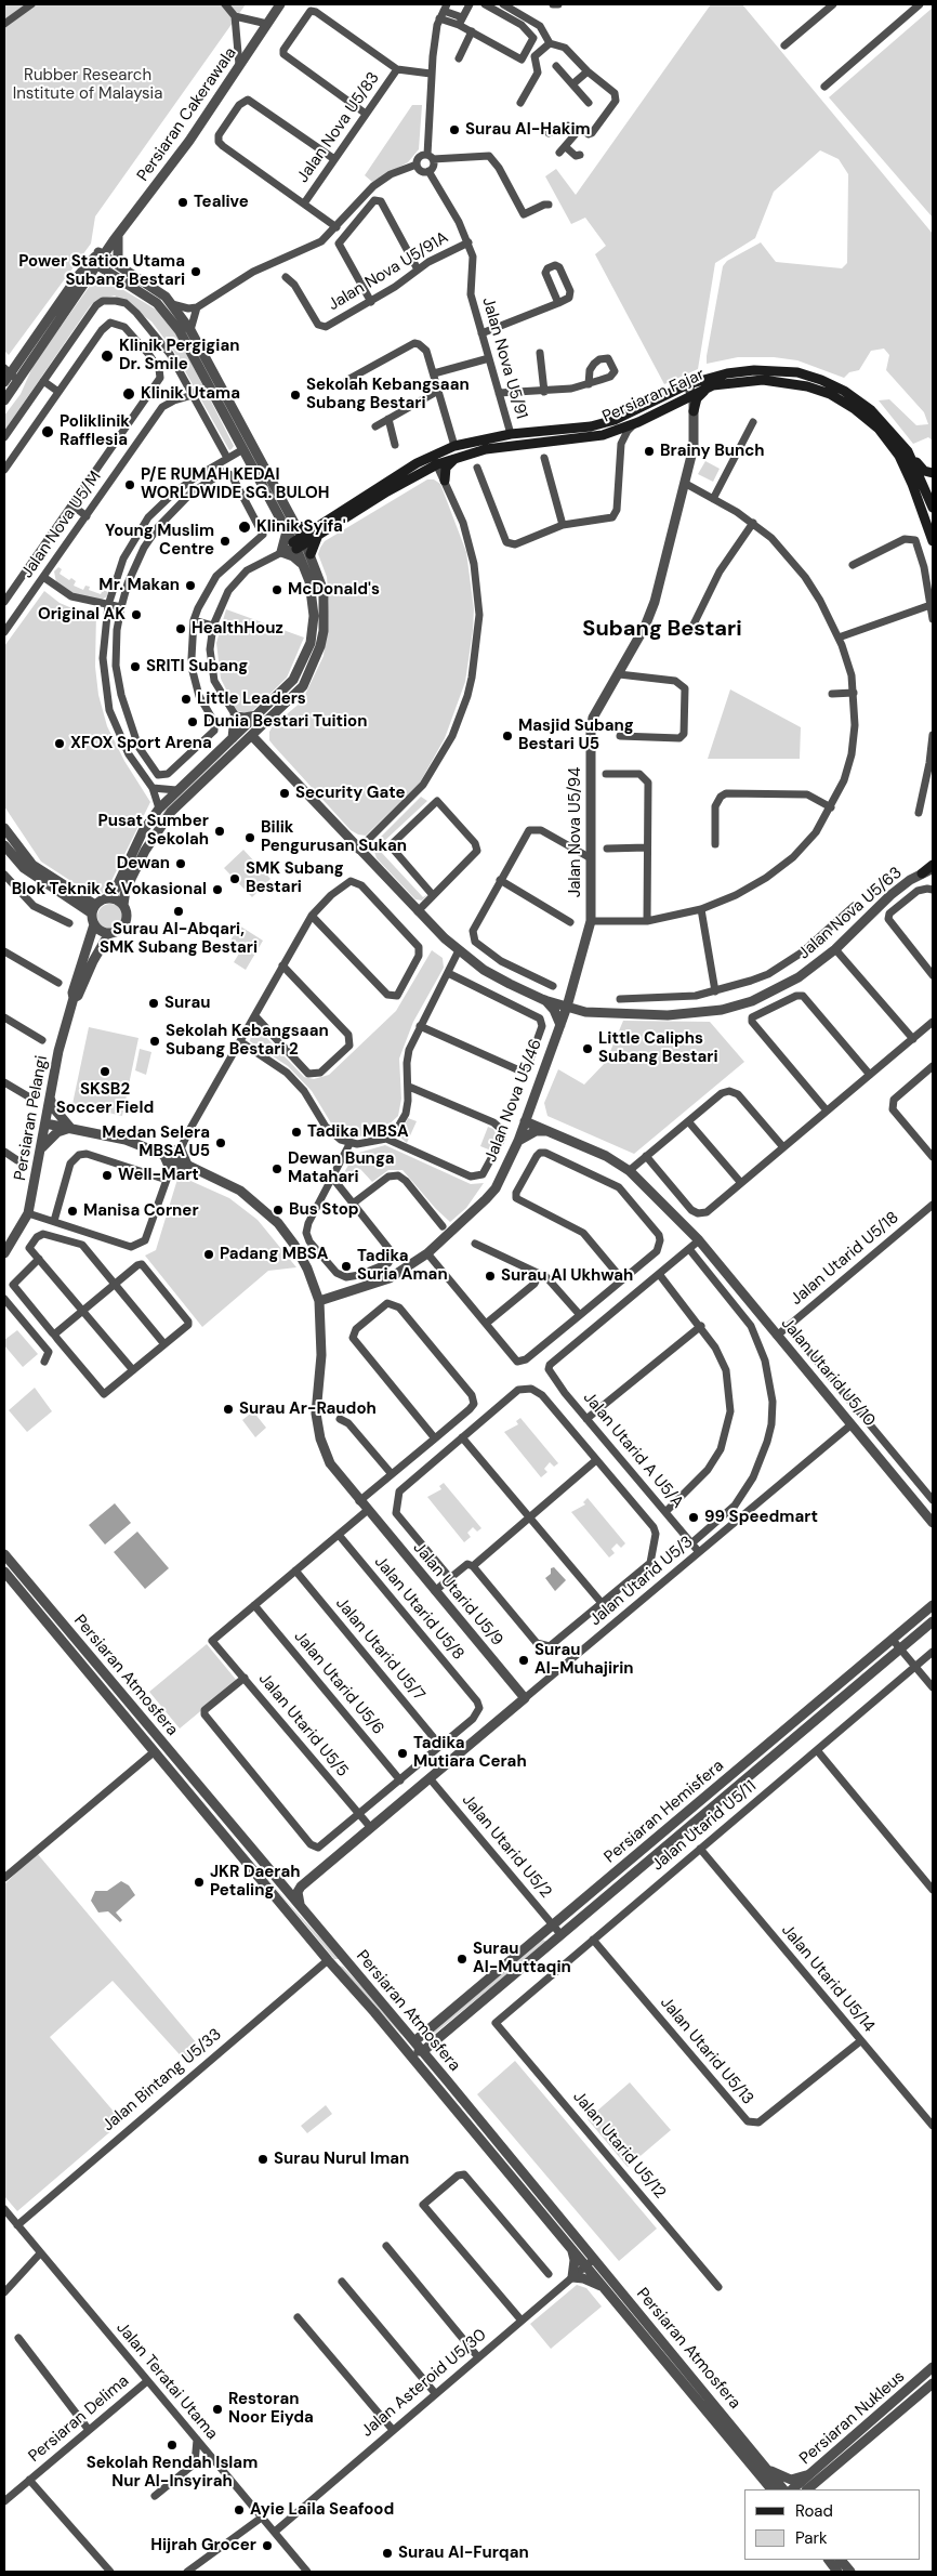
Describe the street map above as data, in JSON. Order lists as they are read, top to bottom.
{
  "streets": {
    "main road": ["Persiaran Fajar"],
    "street": [
      "Persiaran Cakerawala",
      "Jalan Nova U5/83",
      "Jalan Nova U5/91A",
      "Jalan Nova U5/91",
      "Jalan Nova U5/M",
      "Jalan Nova U5/94",
      "Jalan Nova U5/63",
      "Jalan Nova U5/46",
      "Persiaran Pelangi",
      "Jalan Utarid U5/18",
      "Jalan Utarid U5/10",
      "Jalan Utarid A U5/A",
      "Jalan Utarid U5/3",
      "Jalan Utarid U5/9",
      "Jalan Utarid U5/8",
      "Jalan Utarid U5/7",
      "Persiaran Atmosfera",
      "Jalan Utarid U5/6",
      "Jalan Utarid U5/5",
      "Persiaran Hemisfera",
      "Jalan Utarid U5/11",
      "Jalan Utarid U5/2",
      "Jalan Utarid U5/14",
      "Jalan Utarid U5/13",
      "Jalan Bintang U5/33",
      "Jalan Utarid U5/12",
      "Jalan Teratai Utama",
      "Jalan Asteroid U5/30",
      "Persiaran Nukleus",
      "Persiaran Delima"
    ]
  },
  "crossings": [
    ["Jalan Nova U5/91A", "Jalan Nova U5/91"],
    ["Persiaran Fajar", "Jalan Nova U5/94"],
    ["Jalan Nova U5/94", "Jalan Nova U5/63"],
    ["Jalan Nova U5/94", "Jalan Nova U5/46"],
    ["Jalan Nova U5/63", "Jalan Nova U5/46"],
    ["Jalan Nova U5/46", "Jalan Utarid U5/10"],
    ["Jalan Nova U5/46", "Jalan Utarid U5/9"],
    ["Jalan Utarid U5/18", "Jalan Utarid U5/10"],
    ["Jalan Utarid U5/10", "Jalan Utarid U5/3"],
    ["Jalan Utarid A U5/A", "Jalan Utarid U5/3"],
    ["Jalan Utarid U5/3", "Jalan Utarid U5/9"],
    ["Jalan Utarid U5/3", "Jalan Utarid U5/5"],
    ["Jalan Utarid U5/3", "Jalan Utarid U5/2"],
    ["Jalan Utarid U5/8", "Jalan Utarid U5/7"],
    ["Persiaran Atmosfera", "Persiaran Hemisfera"],
    ["Persiaran Atmosfera", "Jalan Bintang U5/33"],
    ["Persiaran Atmosfera", "Jalan Asteroid U5/30"],
    ["Jalan Utarid U5/6", "Jalan Utarid U5/5"],
    ["Persiaran Hemisfera", "Jalan Utarid U5/2"],
    ["Jalan Utarid U5/11", "Jalan Utarid U5/14"],
    ["Jalan Utarid U5/11", "Jalan Utarid U5/13"],
    ["Jalan Utarid U5/11", "Jalan Utarid U5/12"],
    ["Jalan Utarid U5/14", "Jalan Utarid U5/13"],
    ["Jalan Bintang U5/33", "Jalan Teratai Utama"],
    ["Jalan Teratai Utama", "Jalan Asteroid U5/30"],
    ["Jalan Teratai Utama", "Persiaran Delima"]
  ],
  "districts": ["Subang Bestari"],
  "parks": ["Rubber Research Institute of Malaysia"],
  "places": [
    "Surau Al-Hakim",
    "Tealive",
    "Power Station Utama Subang Bestari",
    "Klinik Pergigian Dr. Smile",
    "Klinik Utama",
    "Sekolah Kebangsaan Subang Bestari",
    "Poliklinik Rafflesia",
    "Brainy Bunch",
    "P/E RUMAH KEDAI WORLDWIDE SG. BULOH",
    "Klinik Syifa'",
    "Young Muslim Centre",
    "Mr. Makan",
    "McDonald's",
    "Original AK",
    "HealthHouz",
    "SRITI Subang",
    "Little Leaders",
    "Dunia Bestari Tuition",
    "Masjid Subang Bestari U5",
    "XFOX Sport Arena",
    "Security Gate",
    "Pusat Sumber Sekolah",
    "Bilik Pengurusan Sukan",
    "Dewan",
    "SMK Subang Bestari",
    "Blok Teknik & Vokasional",
    "Surau Al-Abqari, SMK Subang Bestari",
    "Surau",
    "Sekolah Kebangsaan Subang Bestari 2",
    "Little Caliphs Subang Bestari",
    "SKSB2 Soccer Field",
    "Tadika MBSA",
    "Medan Selera MBSA U5",
    "Dewan Bunga Matahari",
    "Well-Mart",
    "Bus Stop",
    "Manisa Corner",
    "Padang MBSA",
    "Tadika Suria Aman",
    "Surau Al Ukhwah",
    "Surau Ar-Raudoh",
    "99 Speedmart",
    "Surau Al-Muhajirin",
    "Tadika Mutiara Cerah",
    "JKR Daerah Petaling",
    "Surau Al-Muttaqin",
    "Surau Nurul Iman",
    "Restoran Noor Eiyda",
    "Sekolah Rendah Islam Nur Al-Insyirah",
    "Ayie Laila Seafood",
    "Hijrah Grocer",
    "Surau Al-Furqan"
  ],
  "legend": ["Road", "Park"]
}
